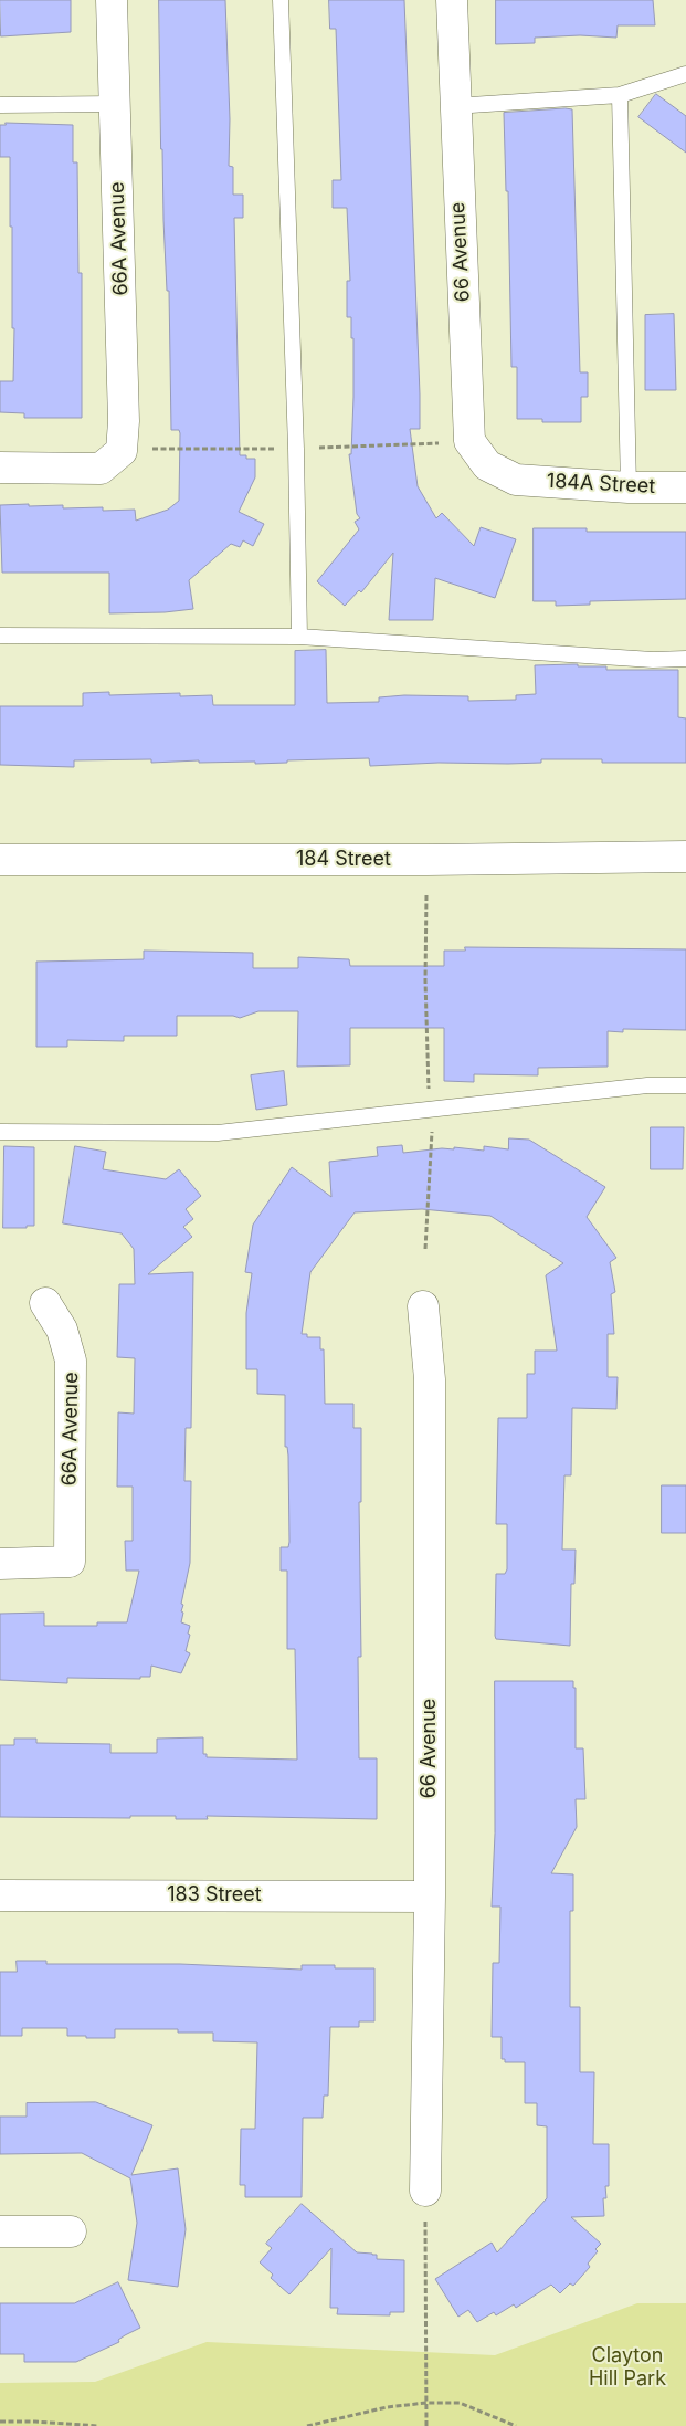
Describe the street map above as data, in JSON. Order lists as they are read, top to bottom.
{
  "streets": {
    "street": [
      "66A Avenue",
      "66 Avenue",
      "184A Street",
      "184 Street",
      "183 Street"
    ]
  },
  "crossings": [
    ["66 Avenue", "184A Street"],
    ["66 Avenue", "183 Street"]
  ],
  "parks": ["Clayton Hill Park"]
}
